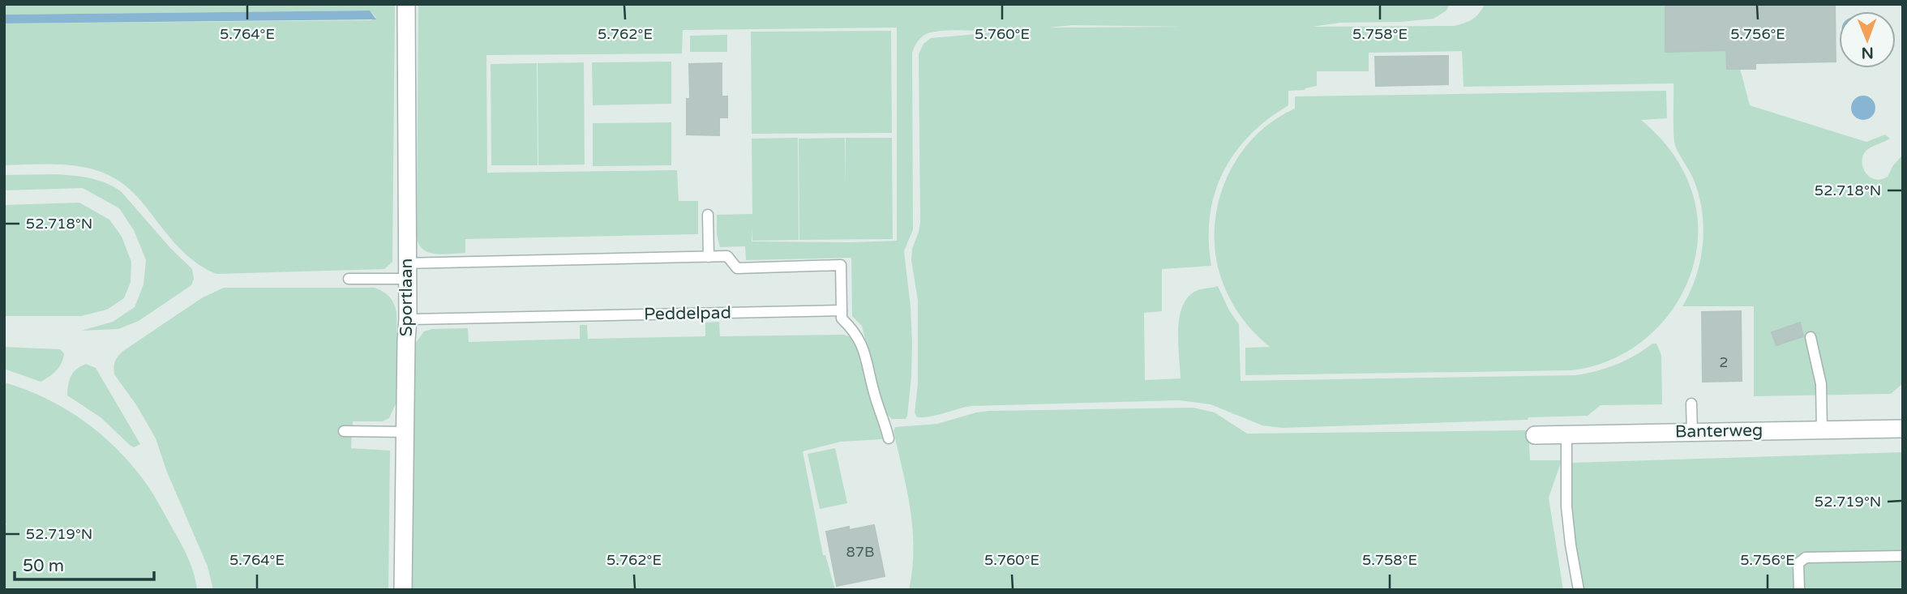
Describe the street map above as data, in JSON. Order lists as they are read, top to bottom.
{
  "streets": {
    "street": ["Sportlaan", "Banterweg"],
    "lane": ["Peddelpad"]
  },
  "crossings": [
    ["Sportlaan", "Peddelpad"]
  ],
  "house_numbers": ["2", "87B"],
  "scale_bar": "50 m",
  "north": "bottom",
  "coordinates": [
    "5.764°E",
    "5.762°E",
    "5.760°E",
    "5.758°E",
    "5.756°E",
    "52.718°N",
    "52.719°N"
  ]
}
